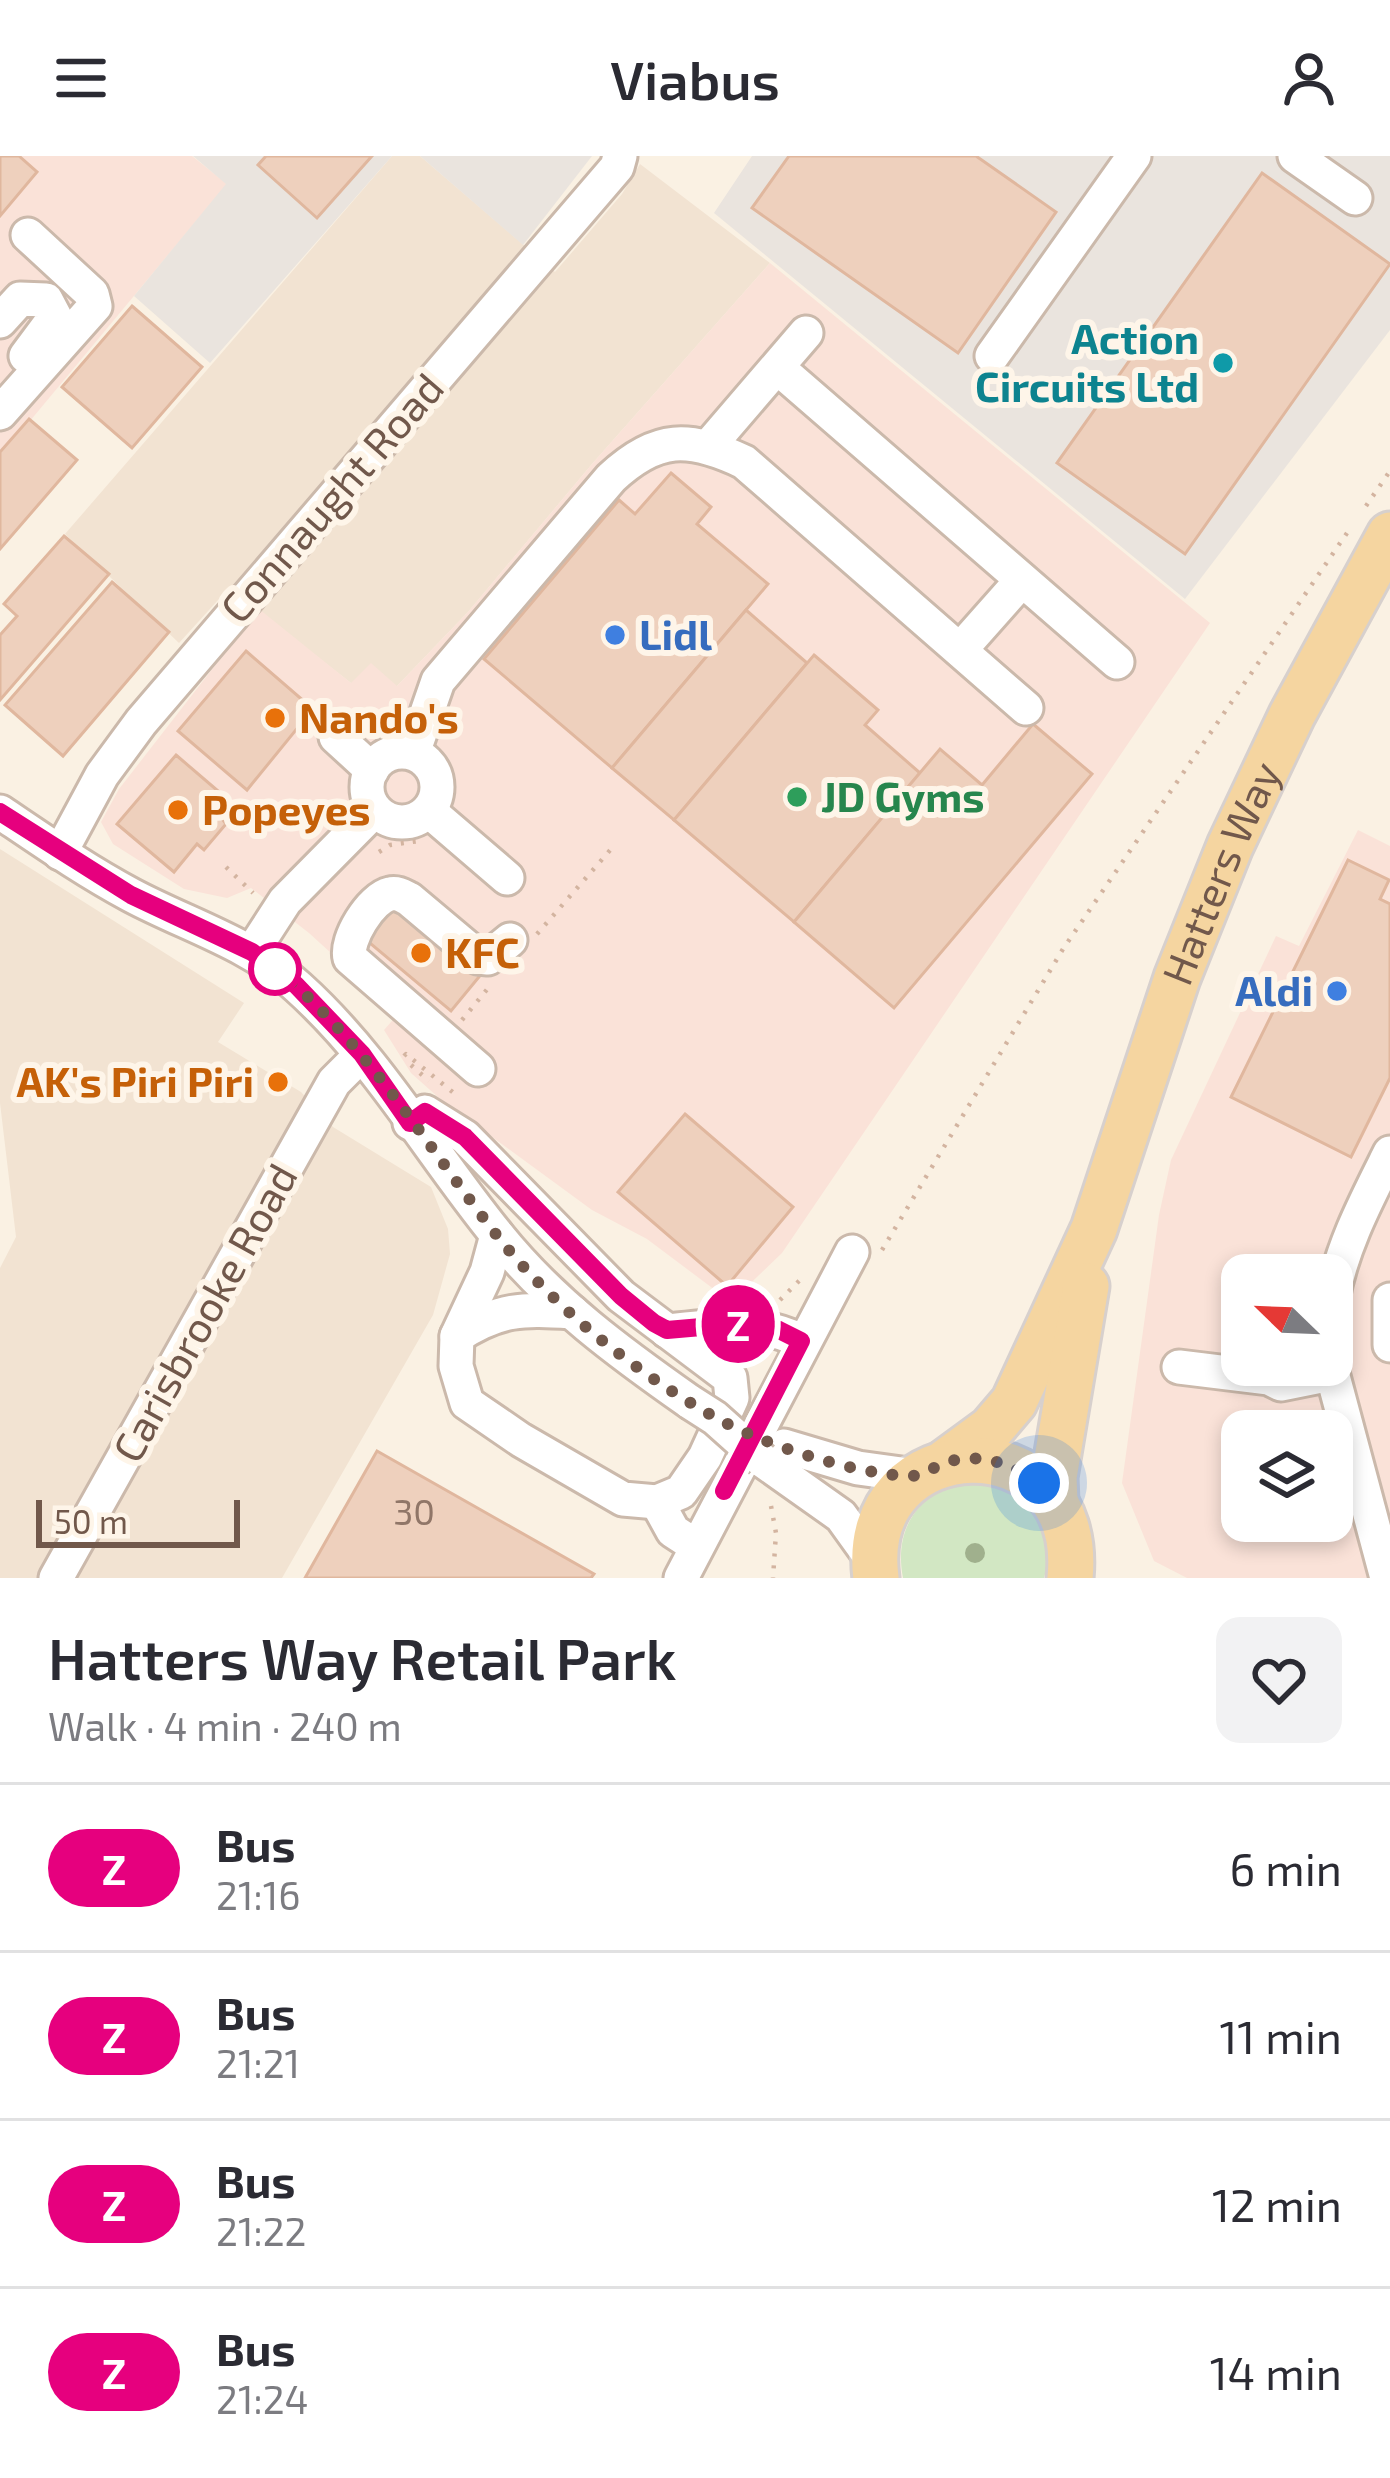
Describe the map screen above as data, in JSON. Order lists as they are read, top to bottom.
{
  "streets": {
    "main road": ["Hatters Way"],
    "street": ["Connaught Road", "Carisbrooke Road"]
  },
  "places": [
    "Action Circuits Ltd",
    "Lidl",
    "Nando's",
    "JD Gyms",
    "Popeyes",
    "KFC",
    "Aldi",
    "AK's Piri Piri"
  ],
  "lines": ["bus line Z"],
  "house_numbers": ["30"],
  "scale_bar": "50 m",
  "north": "top left",
  "page": {
    "header": "Viabus",
    "on_map": "Z",
    "scale": "50 m",
    "heading": ["Hatters Way Retail Park", "Walk · 4 min · 240 m"],
    "list": [
      {
        "mark": "Z",
        "name": "Bus",
        "note": "21:16",
        "value": "6 min"
      },
      {
        "mark": "Z",
        "name": "Bus",
        "note": "21:21",
        "value": "11 min"
      },
      {
        "mark": "Z",
        "name": "Bus",
        "note": "21:22",
        "value": "12 min"
      },
      {
        "mark": "Z",
        "name": "Bus",
        "note": "21:24",
        "value": "14 min"
      }
    ]
  }
}
